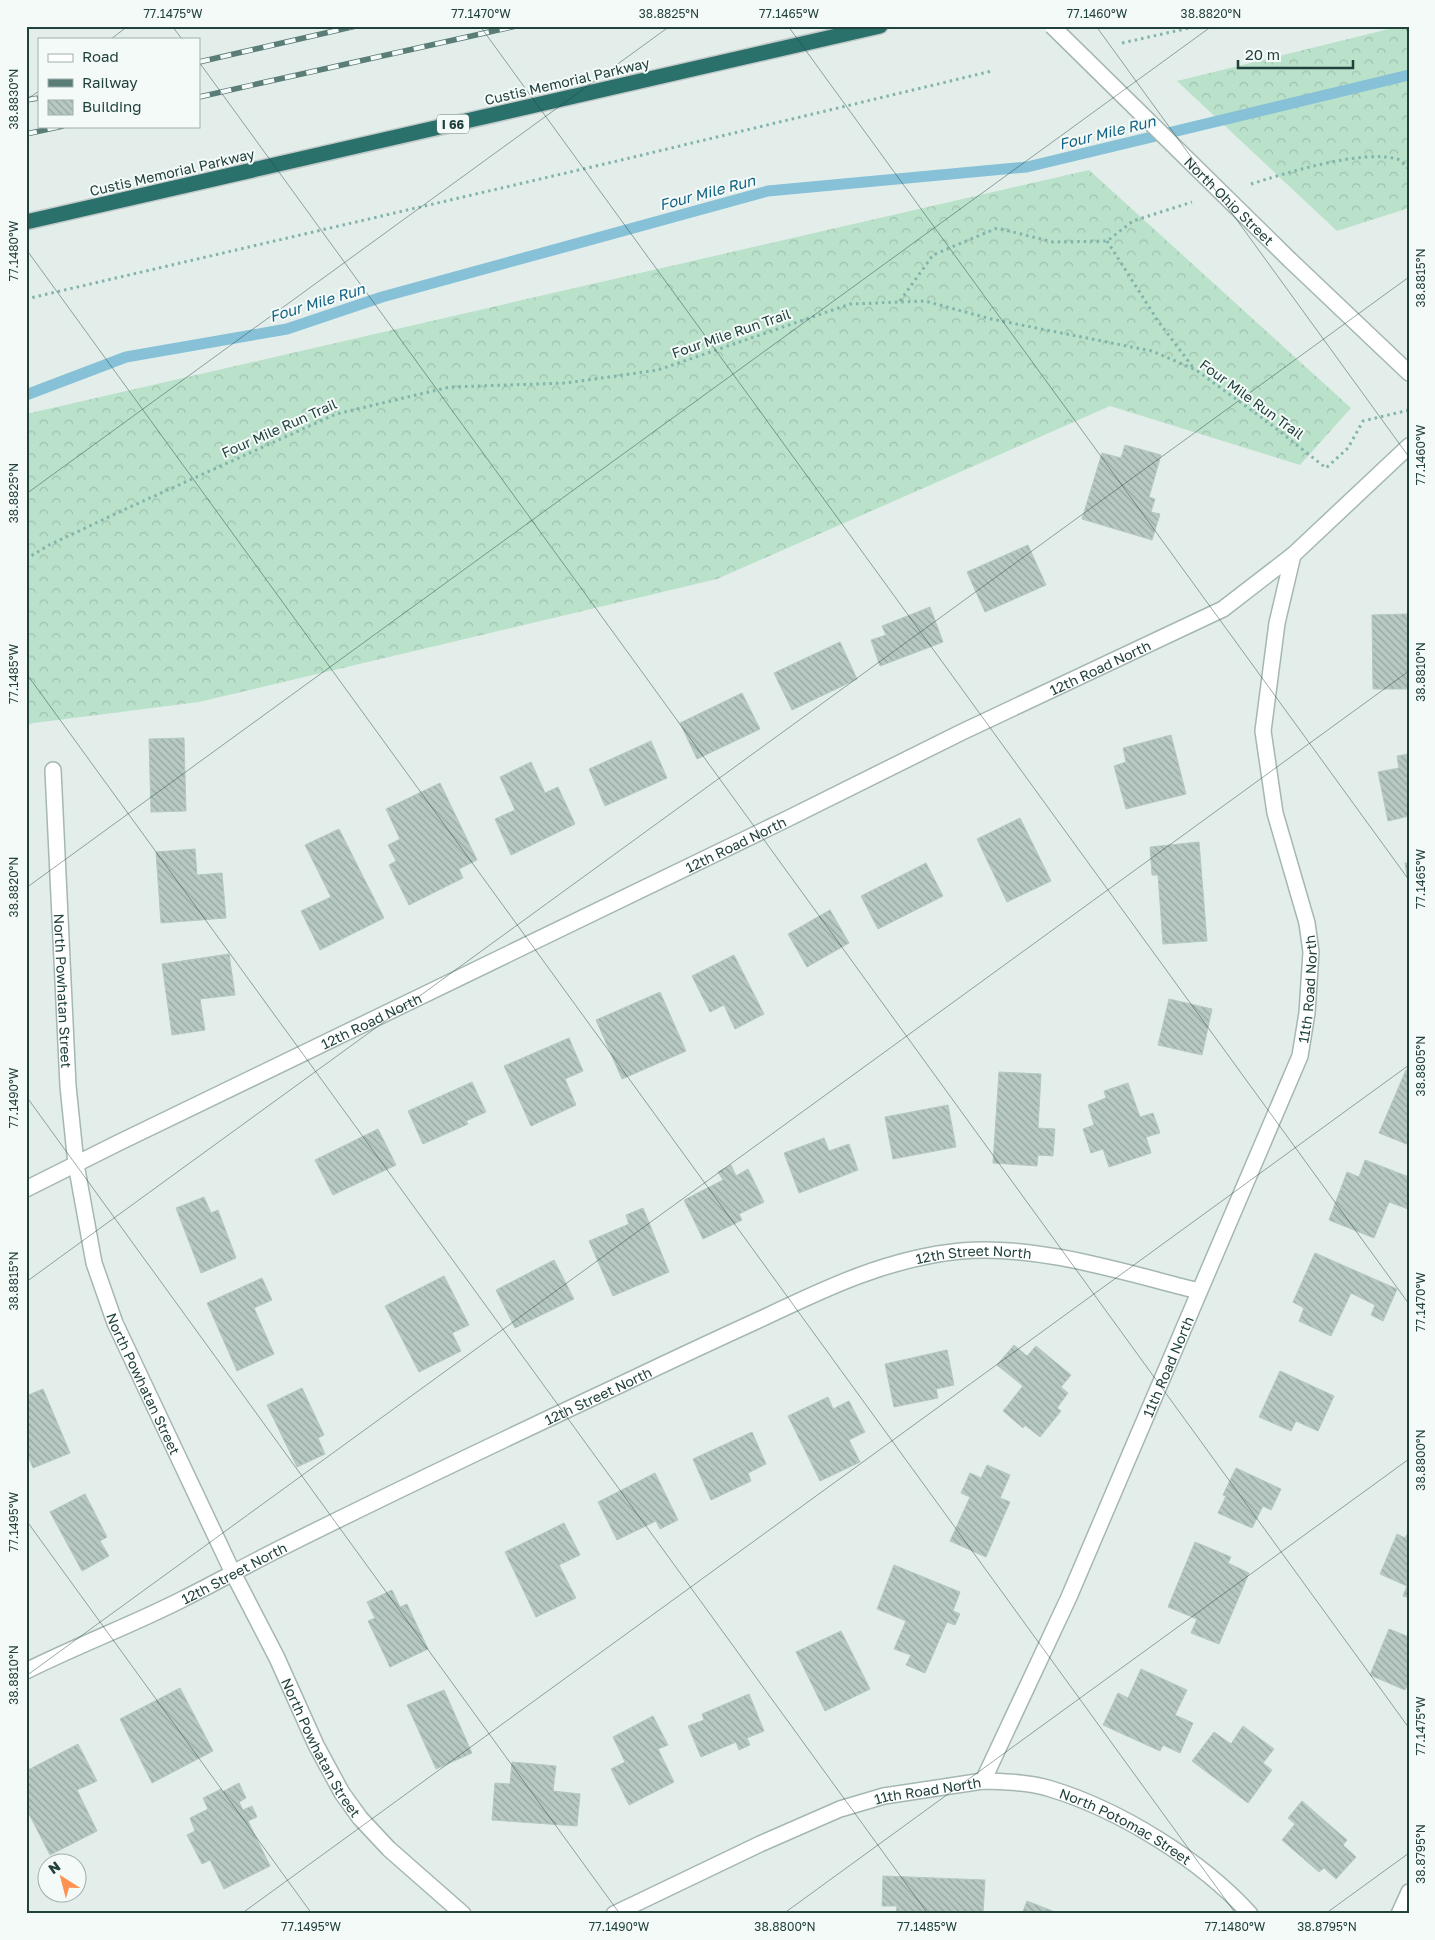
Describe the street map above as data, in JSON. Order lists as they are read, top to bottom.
{
  "streets": {
    "highway": ["Custis Memorial Parkway", "I 66"],
    "street": [
      "North Ohio Street",
      "12th Road North",
      "11th Road North",
      "North Powhatan Street",
      "12th Street North",
      "North Potomac Street"
    ],
    "path": ["Four Mile Run Trail"]
  },
  "crossings": [
    ["12th Road North", "11th Road North"],
    ["12th Road North", "North Powhatan Street"],
    ["11th Road North", "12th Street North"],
    ["11th Road North", "North Potomac Street"],
    ["North Powhatan Street", "12th Street North"]
  ],
  "water": ["Four Mile Run"],
  "legend": ["Road", "Railway", "Building"],
  "scale_bar": "20 m",
  "north": "top left",
  "coordinates": [
    "77.1475°W",
    "77.1470°W",
    "38.8825°N",
    "77.1465°W",
    "77.1460°W",
    "38.8820°N",
    "38.8830°N",
    "77.1480°W",
    "38.8815°N",
    "38.8810°N",
    "77.1485°W",
    "38.8805°N",
    "77.1490°W",
    "38.8800°N",
    "77.1495°W",
    "38.8795°N"
  ]
}
